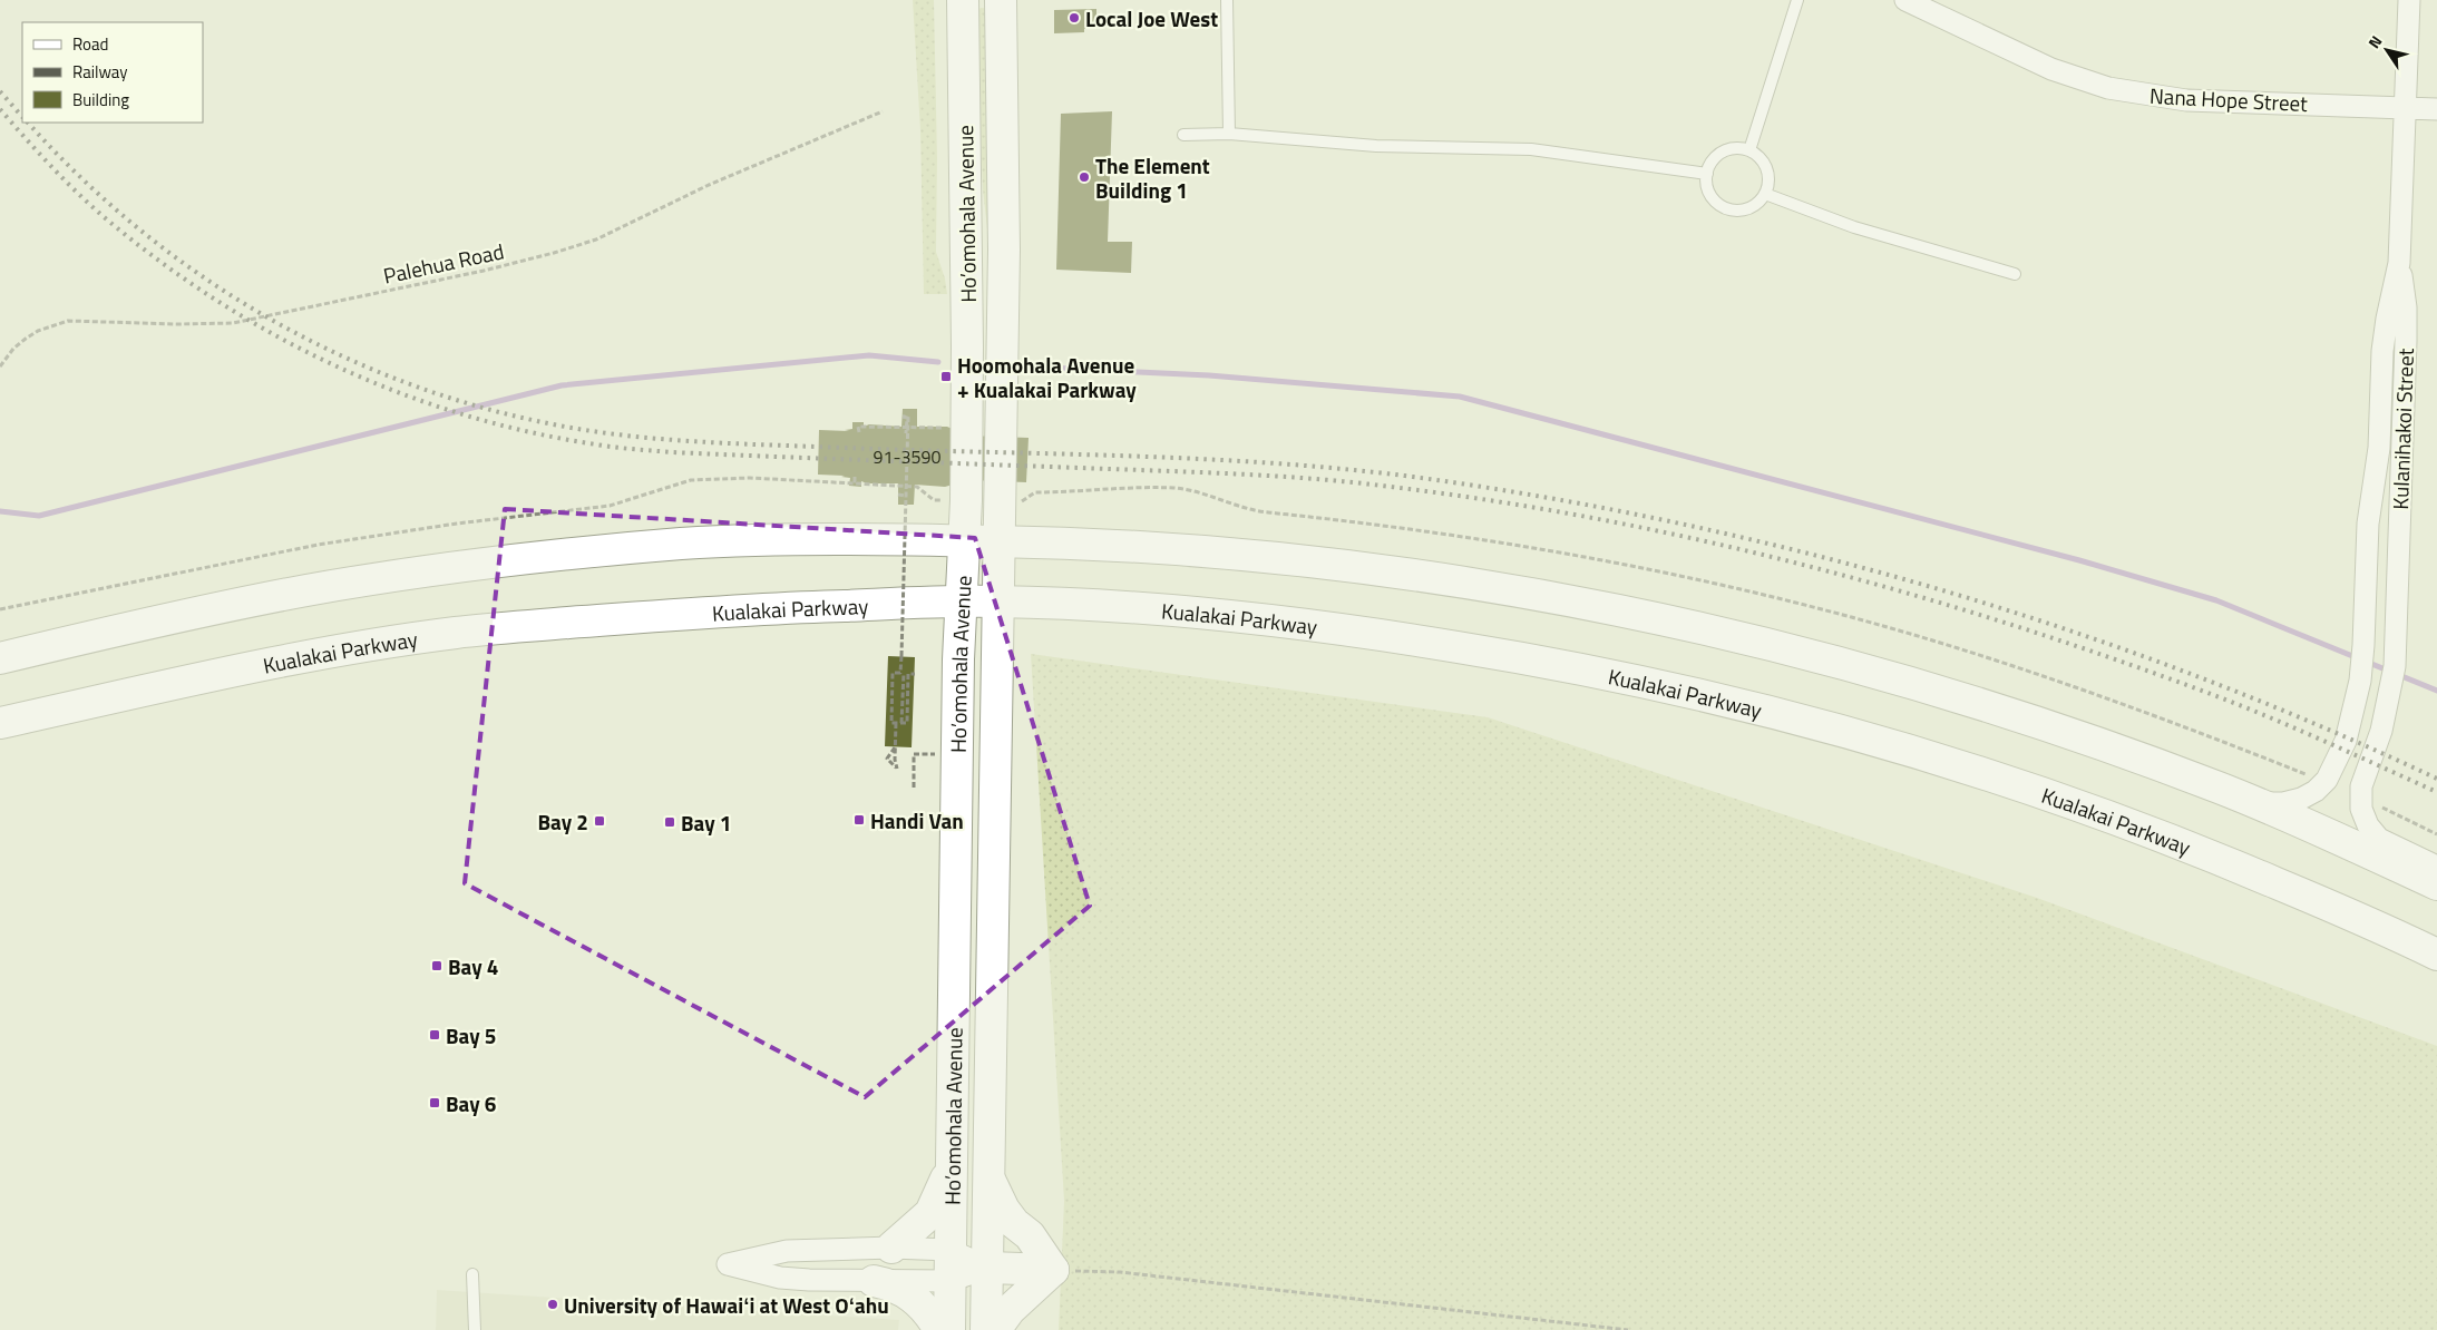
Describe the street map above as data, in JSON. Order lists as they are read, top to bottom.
{
  "streets": {
    "main road": ["Ho’omohala Avenue", "Kualakai Parkway"],
    "street": ["Nana Hope Street", "Kulanihakoi Street"],
    "path": ["Palehua Road"]
  },
  "crossings": [
    ["Nana Hope Street", "Kulanihakoi Street"],
    ["Ho’omohala Avenue", "Kualakai Parkway"]
  ],
  "places": {
    "other": ["Local Joe West", "The Element Building 1", "University of Hawaiʻi at West Oʻahu"],
    "transit": [
      "Hoomohala Avenue + Kualakai Parkway",
      "Handi Van",
      "Bay 2",
      "Bay 1",
      "Bay 4",
      "Bay 5",
      "Bay 6"
    ]
  },
  "house_numbers": ["91-3590"],
  "legend": ["Road", "Railway", "Building"],
  "north": "top left"
}
